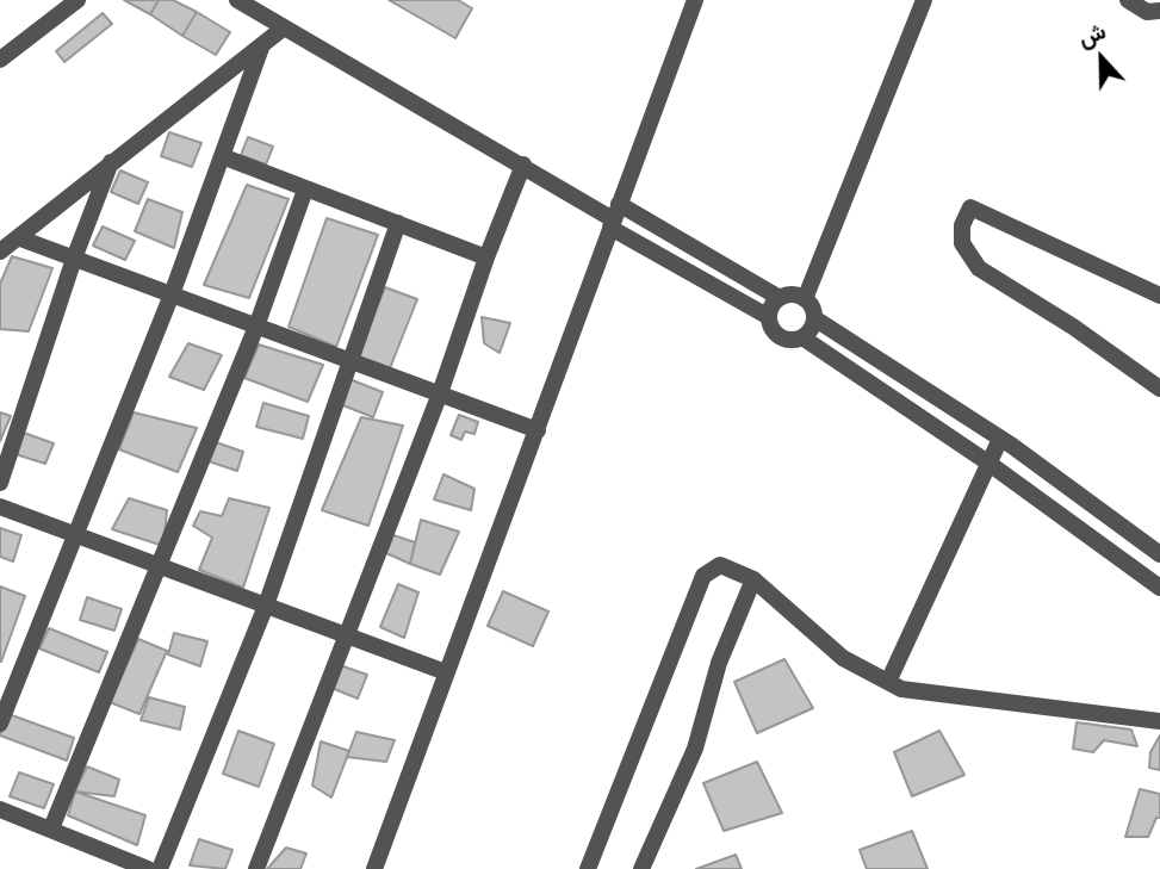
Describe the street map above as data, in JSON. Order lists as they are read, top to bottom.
{
  "north": "top"
}
